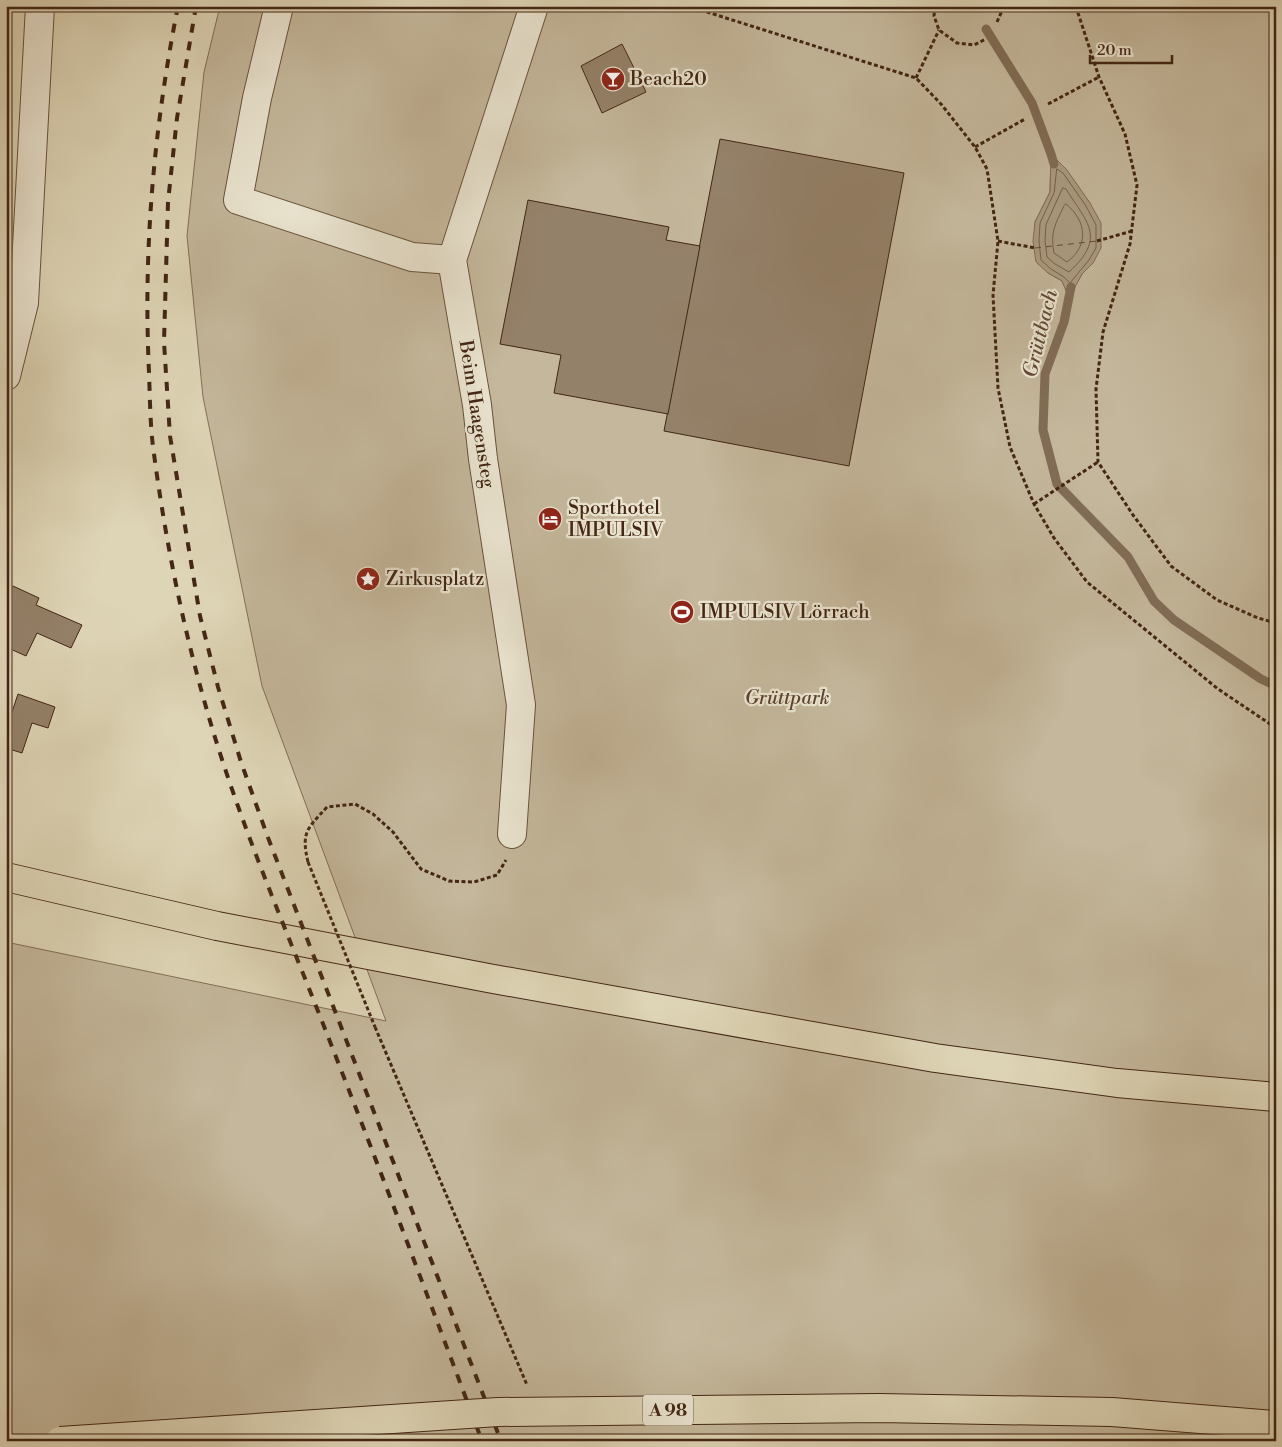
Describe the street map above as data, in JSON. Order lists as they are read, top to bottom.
{
  "streets": {
    "main road": ["A 98"],
    "street": ["Beim Haagensteg"]
  },
  "water": ["Grüttbach"],
  "parks": ["Grüttpark"],
  "places": {
    "bar": ["Beach20"],
    "hotel": ["Sporthotel IMPULSIV"],
    "place": ["Zirkusplatz"],
    "sports": ["IMPULSIV Lörrach"]
  },
  "scale_bar": "20 m"
}
